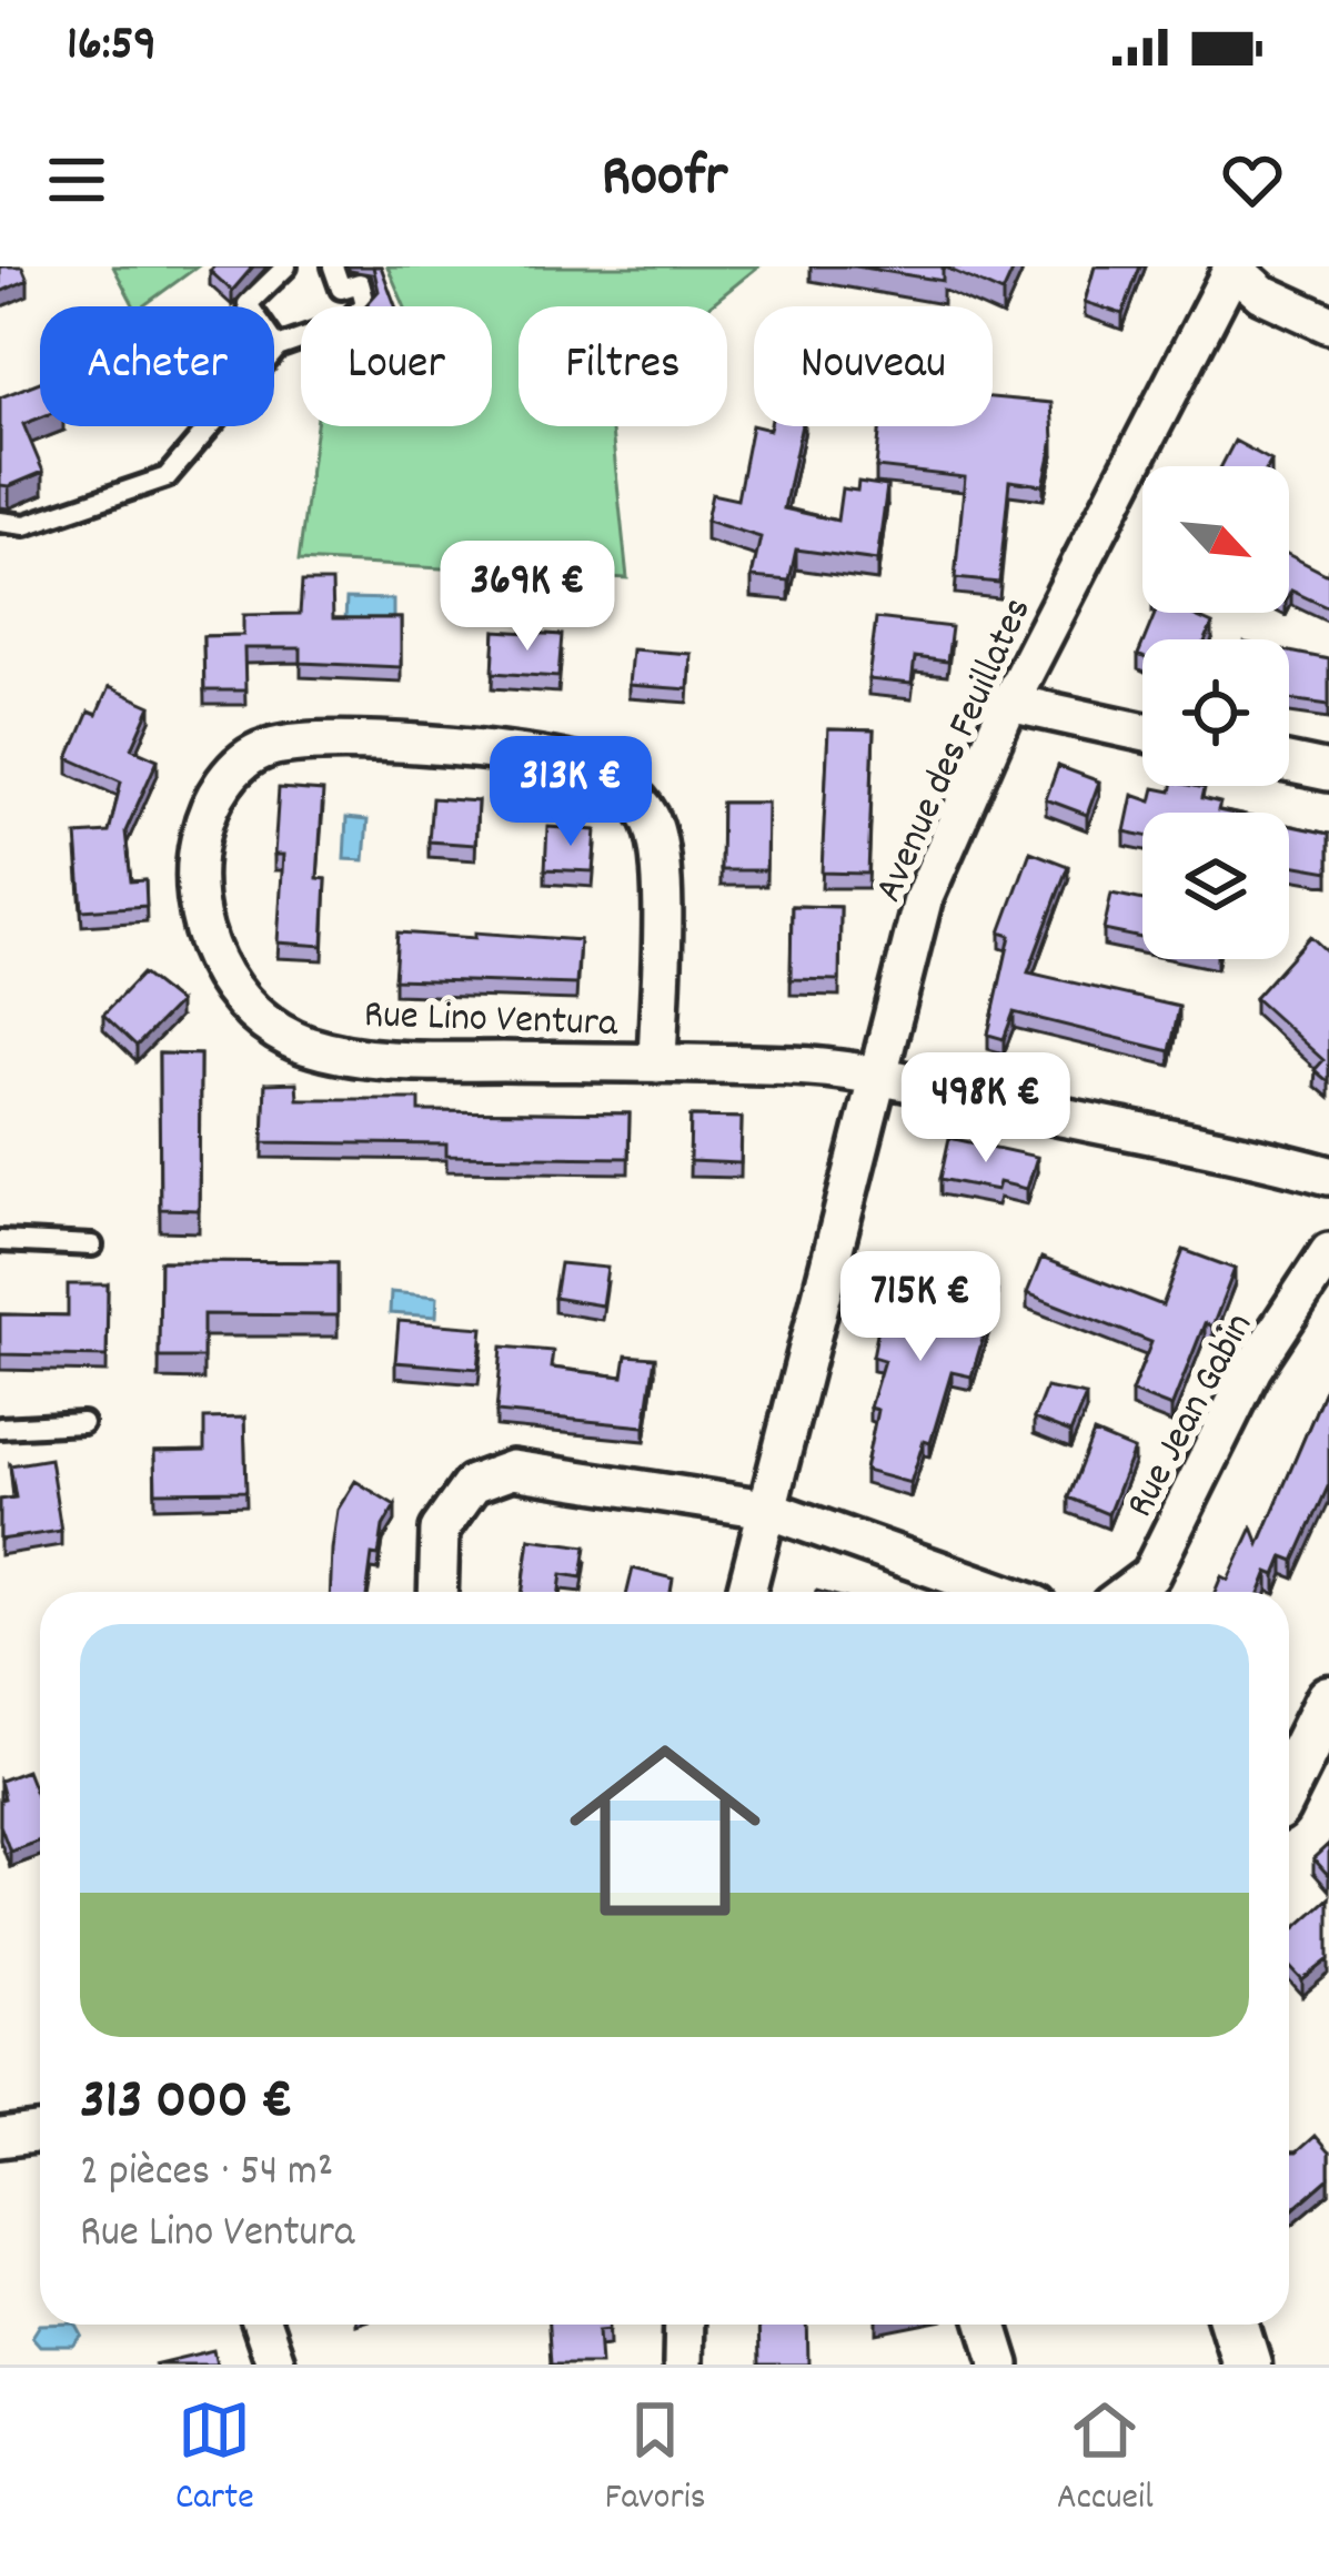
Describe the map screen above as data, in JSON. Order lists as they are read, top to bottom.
{
  "streets": {
    "street": ["Avenue des Feuillates", "Rue Lino Ventura", "Rue Jean Gabin"]
  },
  "crossings": [
    ["Avenue des Feuillates", "Rue Lino Ventura"]
  ],
  "north": "bottom right",
  "page": {
    "status": "16:59",
    "header": "Roofr",
    "chip": [
      "Acheter",
      "Louer",
      "Filtres",
      "Nouveau"
    ],
    "price": [
      "369K €",
      "313K €",
      "498K €",
      "715K €"
    ],
    "list": [
      {
        "name": "313 000 €",
        "note": "2 pièces · 54 m² · Rue Lino Ventura"
      }
    ],
    "tabs": ["Carte", "Favoris", "Accueil"]
  }
}
